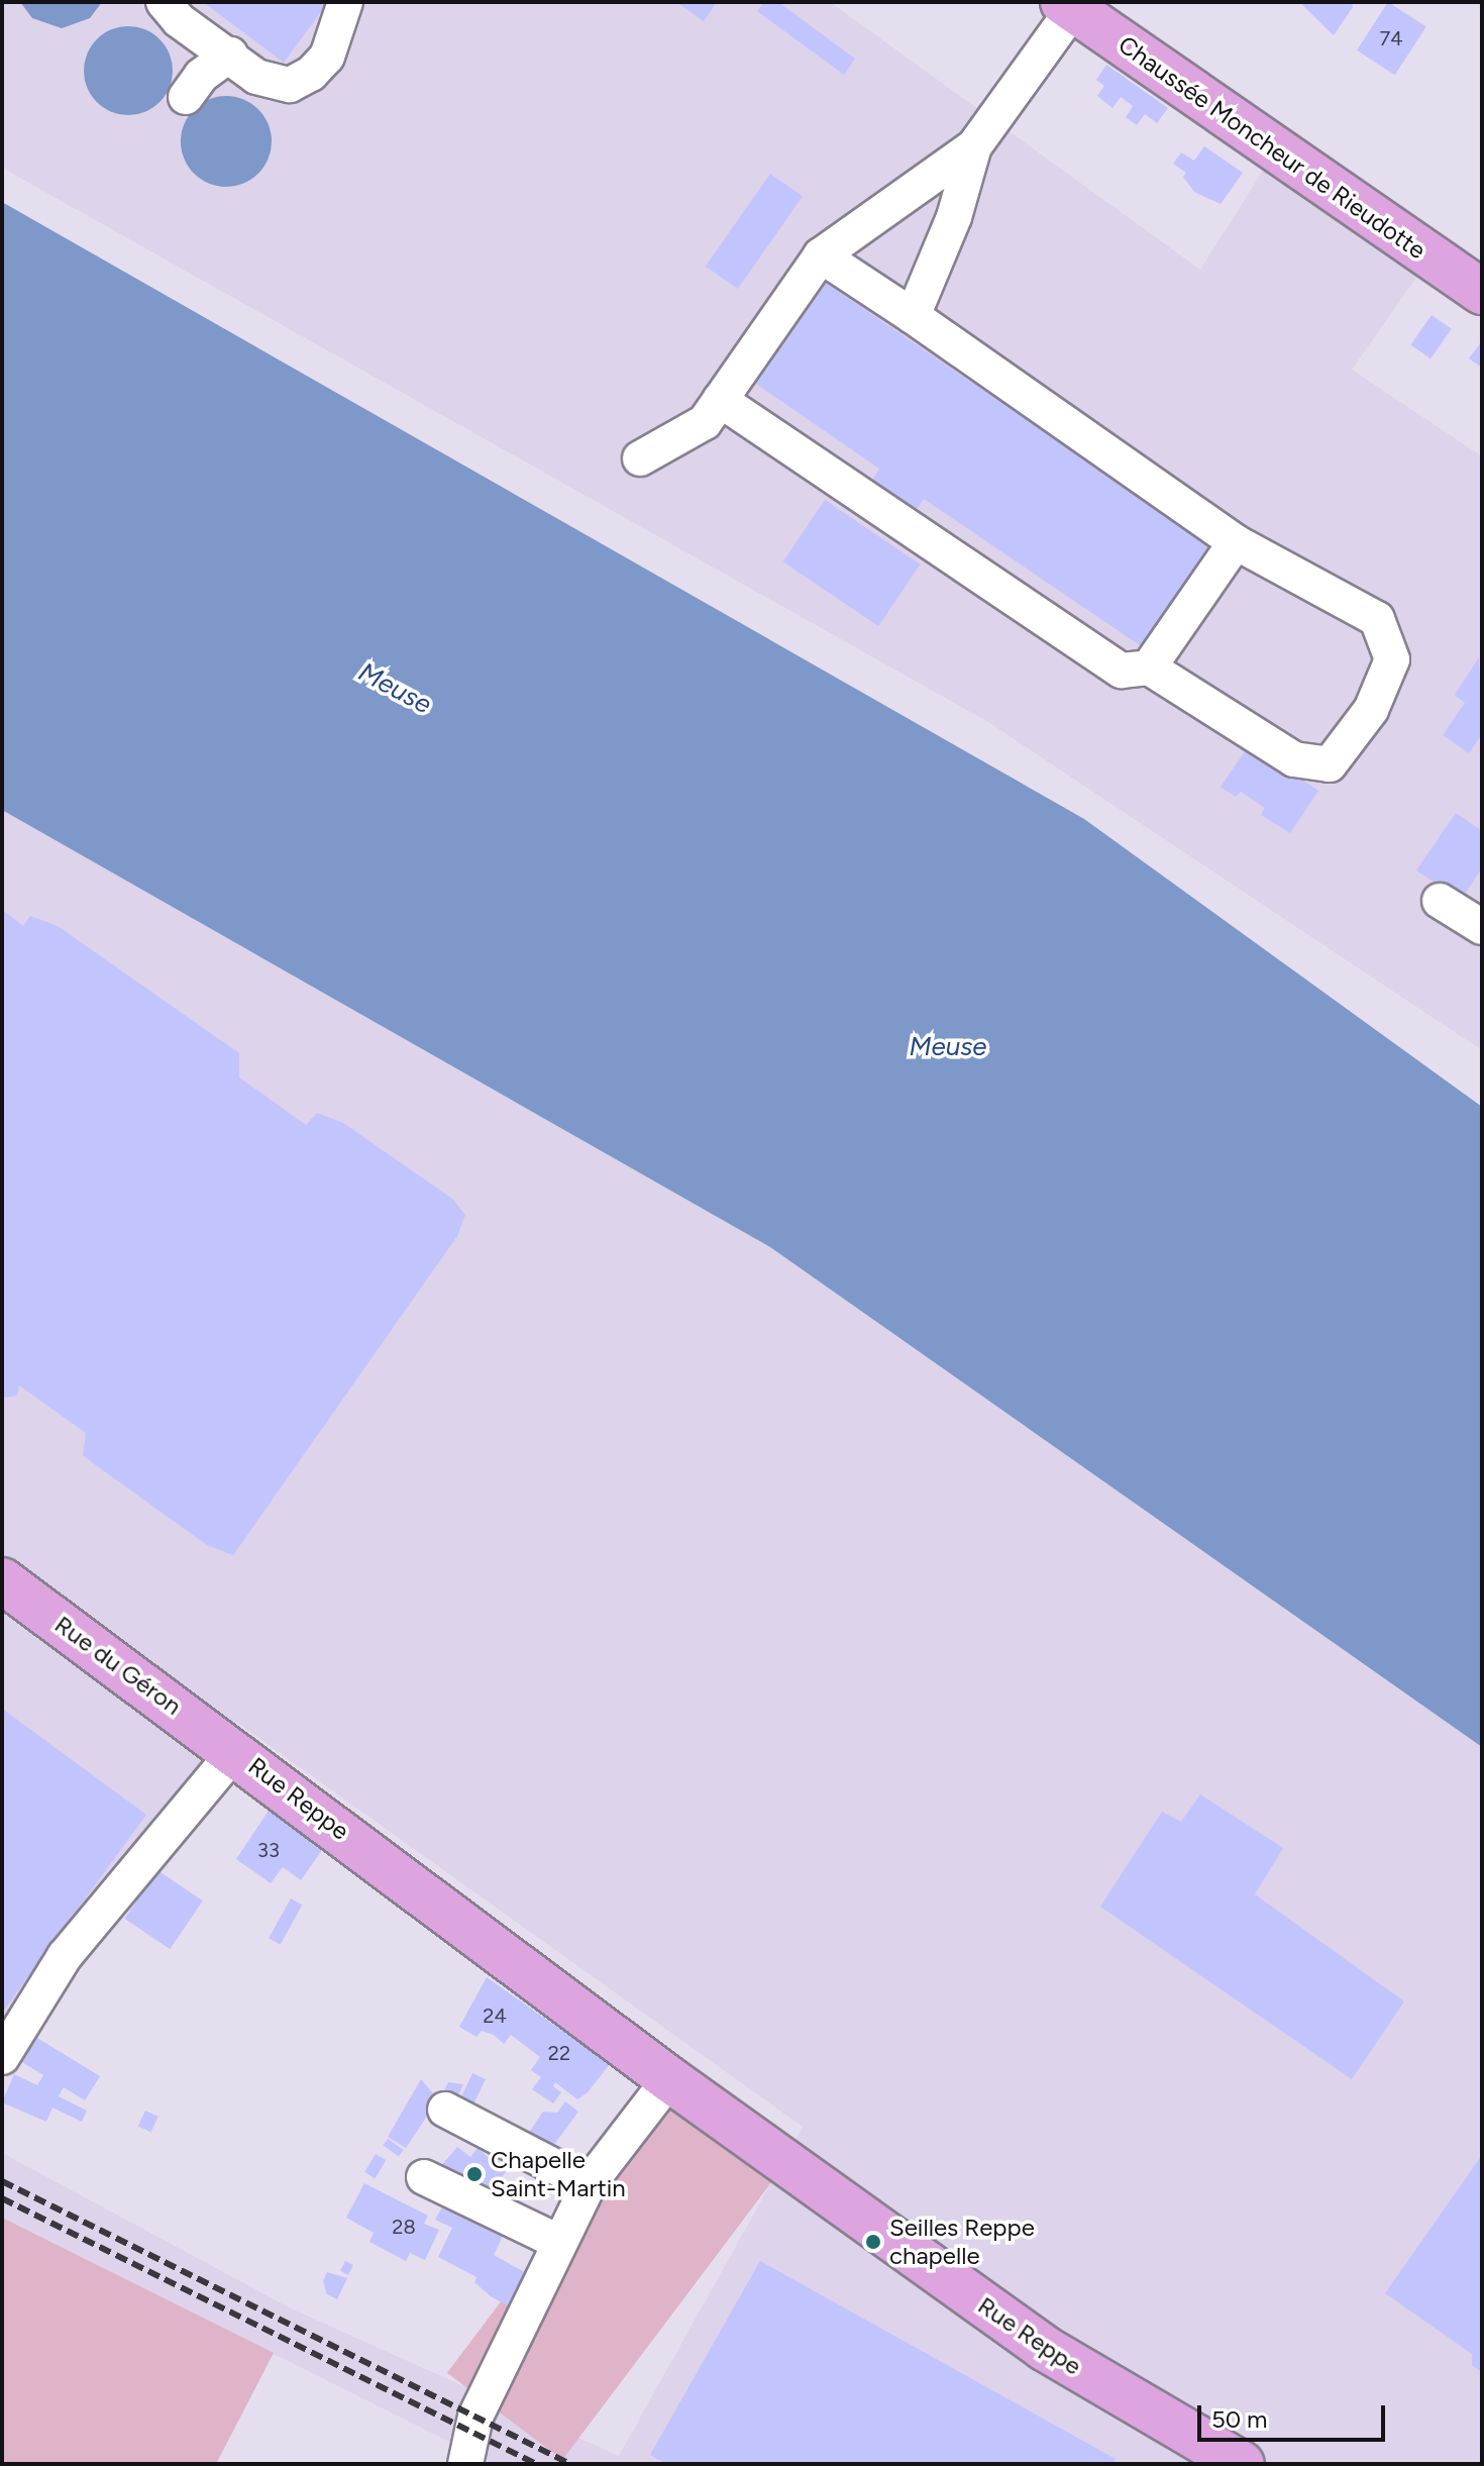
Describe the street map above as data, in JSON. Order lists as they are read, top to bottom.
{
  "streets": {
    "main road": ["Chaussée Moncheur de Rieudotte", "Rue du Géron", "Rue Reppe"]
  },
  "crossings": [
    ["Rue du Géron", "Rue Reppe"]
  ],
  "water": ["Meuse"],
  "places": ["Chapelle Saint-Martin", "Seilles Reppe chapelle"],
  "house_numbers": [
    "74",
    "33",
    "24",
    "22",
    "28"
  ],
  "scale_bar": "50 m"
}
